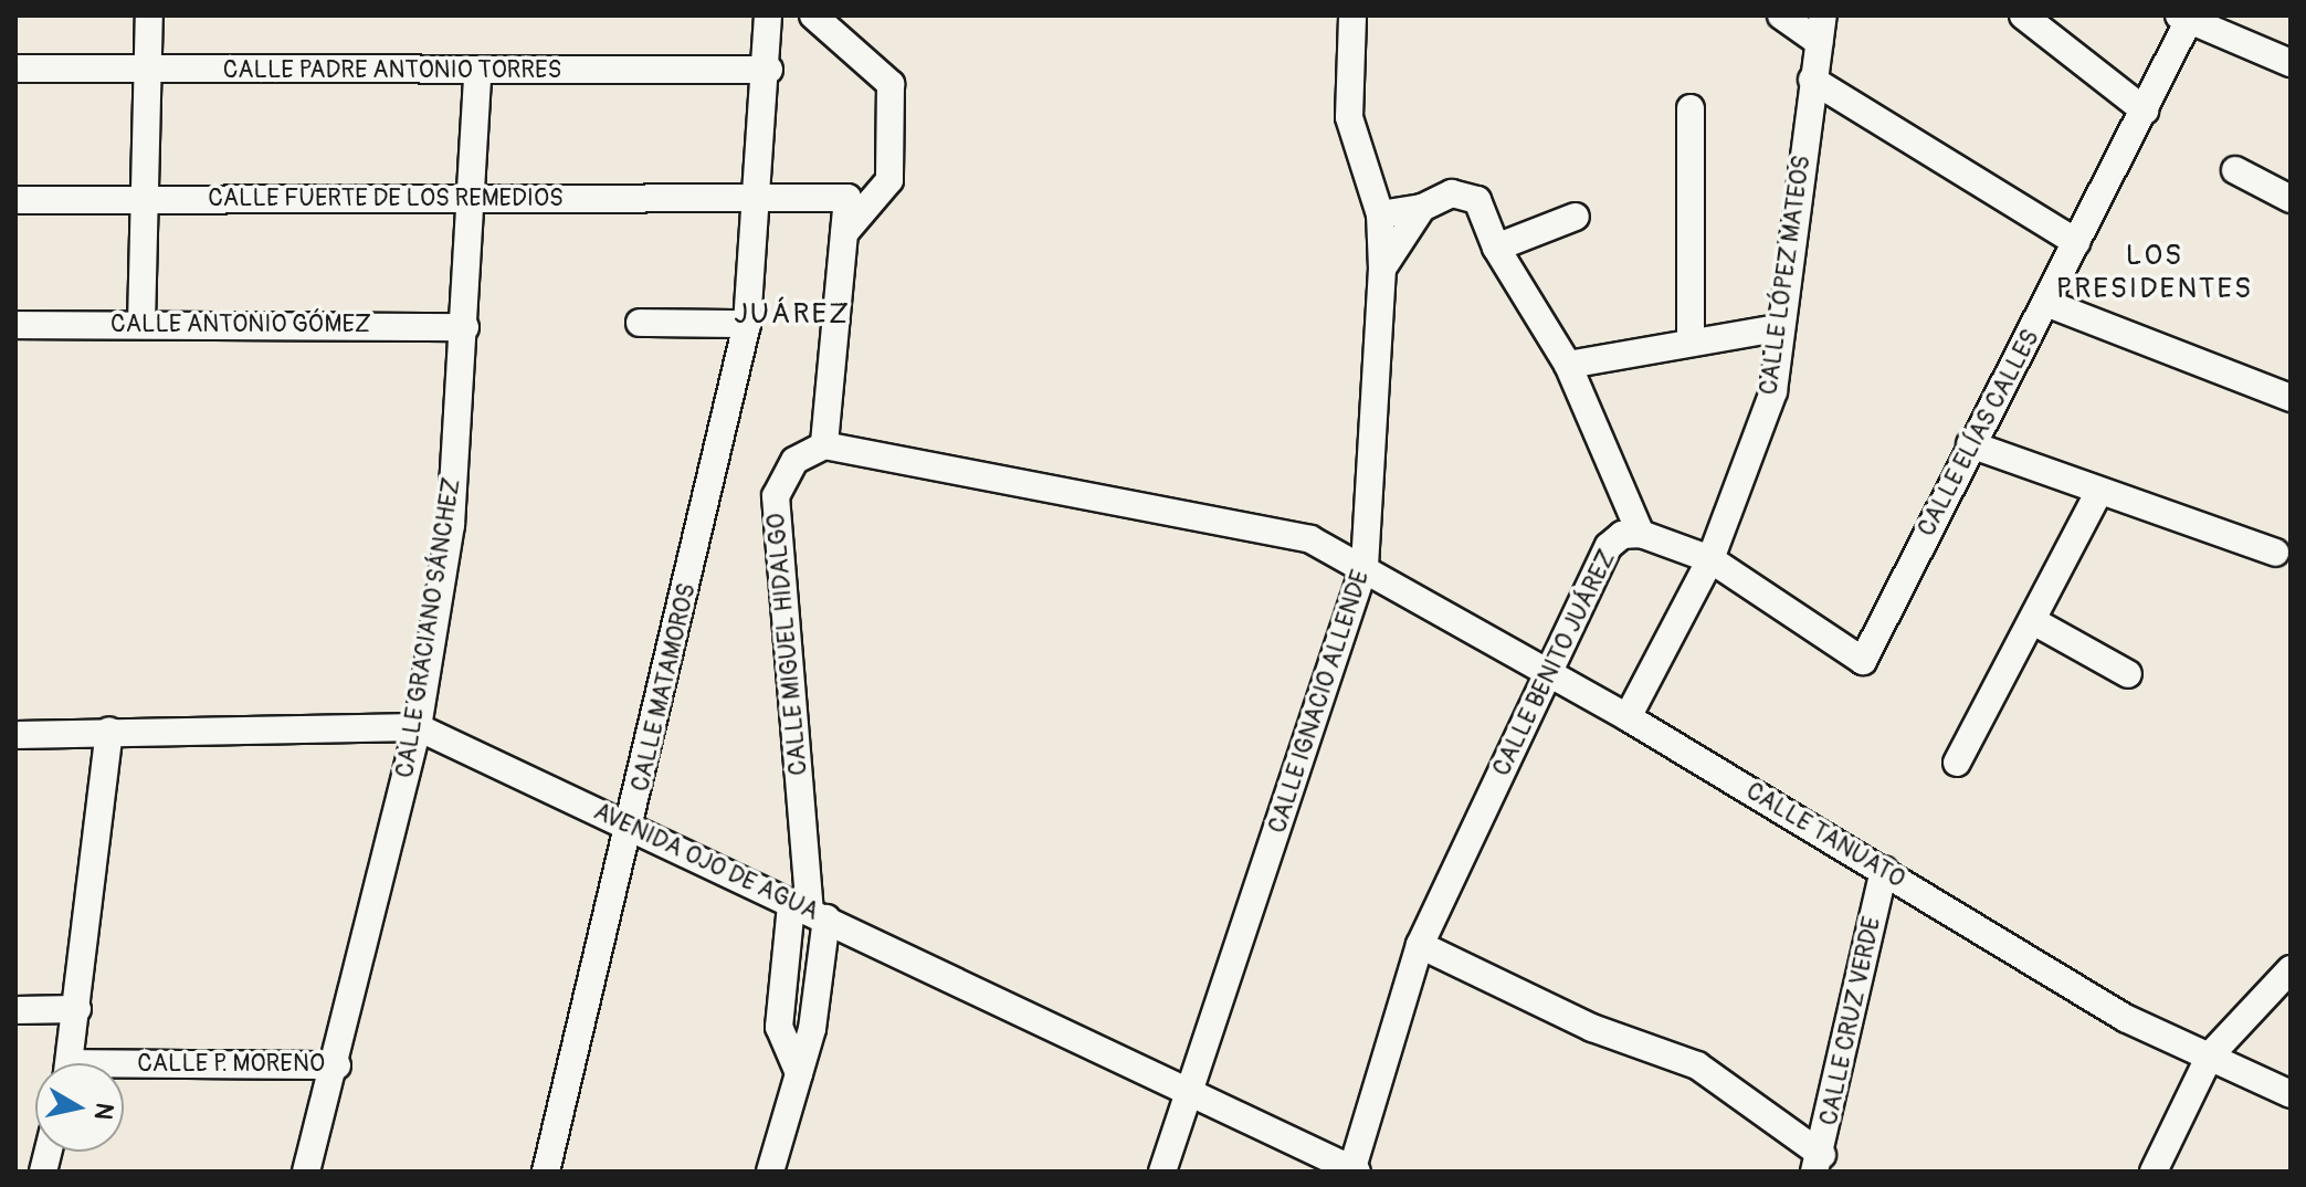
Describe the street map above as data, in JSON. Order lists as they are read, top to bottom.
{
  "streets": {
    "street": [
      "CALLE PADRE ANTONIO TORRES",
      "CALLE FUERTE DE LOS REMEDIOS",
      "CALLE LÓPEZ MATEOS",
      "CALLE ANTONIO GÓMEZ",
      "CALLE ELÍAS CALLES",
      "CALLE GRACIANO SÁNCHEZ",
      "CALLE MIGUEL HIDALGO",
      "CALLE BENITO JUÁREZ",
      "CALLE MATAMOROS",
      "CALLE IGNACIO ALLENDE",
      "CALLE TANUATO",
      "AVENIDA OJO DE AGUA",
      "CALLE CRUZ VERDE",
      "CALLE P. MORENO"
    ]
  },
  "crossings": [
    ["CALLE PADRE ANTONIO TORRES", "CALLE GRACIANO SÁNCHEZ"],
    ["CALLE FUERTE DE LOS REMEDIOS", "CALLE GRACIANO SÁNCHEZ"],
    ["CALLE FUERTE DE LOS REMEDIOS", "CALLE MATAMOROS"],
    ["CALLE LÓPEZ MATEOS", "CALLE ELÍAS CALLES"],
    ["CALLE LÓPEZ MATEOS", "CALLE TANUATO"],
    ["CALLE ANTONIO GÓMEZ", "CALLE GRACIANO SÁNCHEZ"],
    ["CALLE GRACIANO SÁNCHEZ", "AVENIDA OJO DE AGUA"],
    ["CALLE GRACIANO SÁNCHEZ", "CALLE P. MORENO"],
    ["CALLE MIGUEL HIDALGO", "CALLE TANUATO"],
    ["CALLE MIGUEL HIDALGO", "AVENIDA OJO DE AGUA"],
    ["CALLE BENITO JUÁREZ", "CALLE TANUATO"],
    ["CALLE BENITO JUÁREZ", "AVENIDA OJO DE AGUA"],
    ["CALLE MATAMOROS", "AVENIDA OJO DE AGUA"],
    ["CALLE IGNACIO ALLENDE", "CALLE TANUATO"],
    ["CALLE IGNACIO ALLENDE", "AVENIDA OJO DE AGUA"],
    ["CALLE TANUATO", "CALLE CRUZ VERDE"]
  ],
  "districts": ["LOS PRESIDENTES", "JUÁREZ"],
  "north": "right"
}
